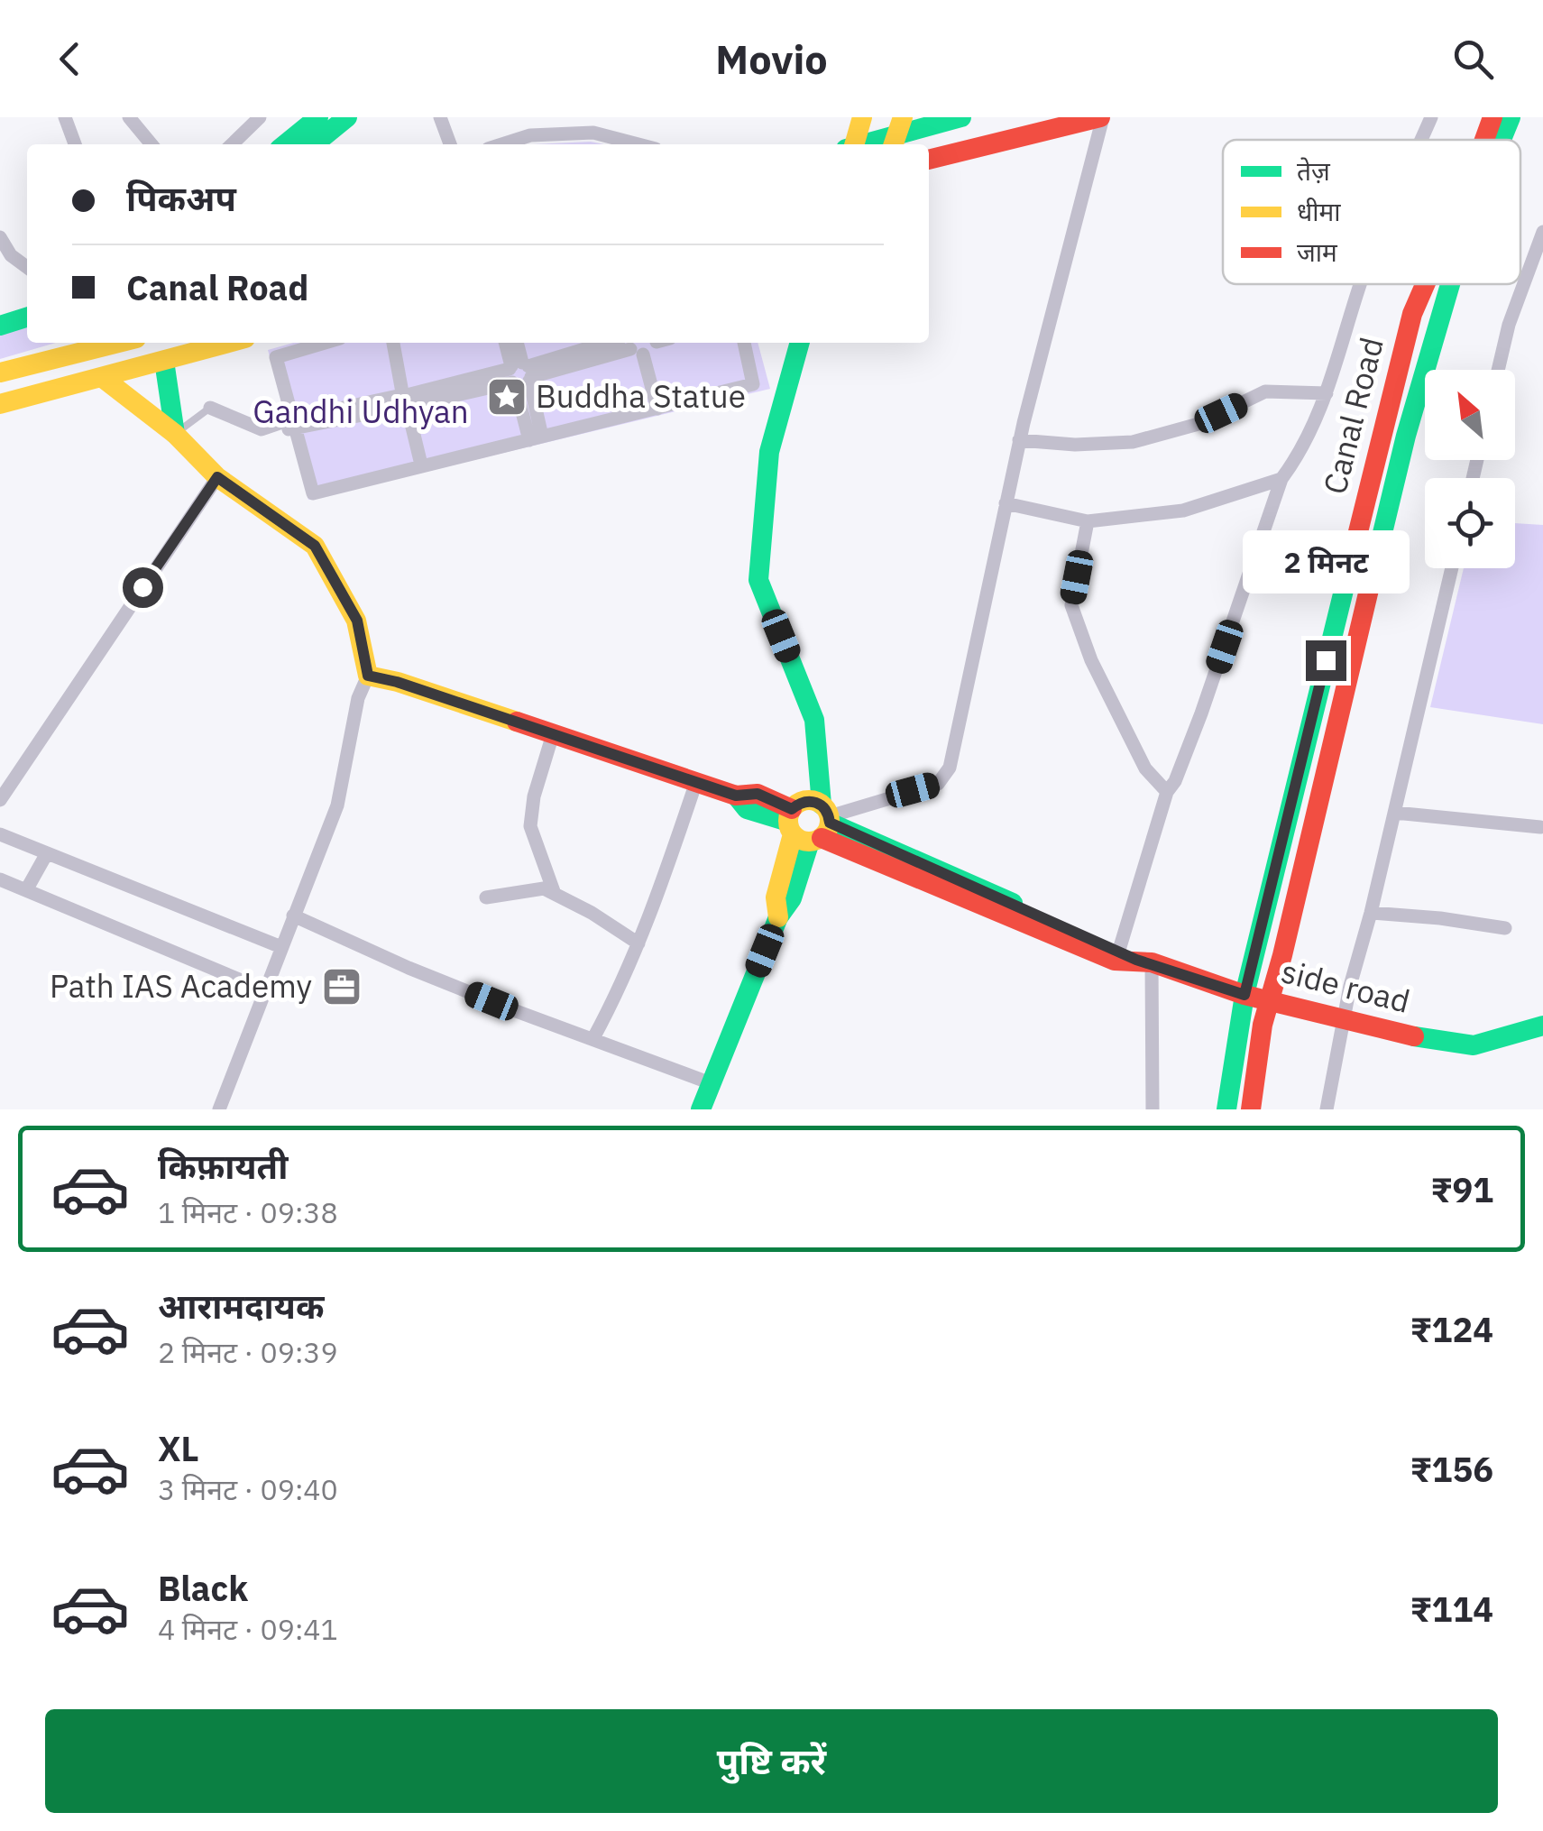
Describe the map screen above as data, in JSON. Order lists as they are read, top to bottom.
{
  "streets": {
    "main road": ["Canal Road", "side road"]
  },
  "crossings": [
    ["Canal Road", "side road"]
  ],
  "parks": ["Gandhi Udhyan"],
  "places": {
    "place": ["Buddha Statue"],
    "office": ["Path IAS Academy"]
  },
  "legend": ["तेज़", "धीमा", "जाम"],
  "north": "top left",
  "page": {
    "header": "Movio",
    "banner": ["पिकअप", "Canal Road"],
    "bubble": "2 मिनट",
    "list": [
      {
        "name": "किफ़ायती",
        "note": "1 मिनट · 09:38",
        "value": "₹91"
      },
      {
        "name": "आरामदायक",
        "note": "2 मिनट · 09:39",
        "value": "₹124"
      },
      {
        "name": "XL",
        "note": "3 मिनट · 09:40",
        "value": "₹156"
      },
      {
        "name": "Black",
        "note": "4 मिनट · 09:41",
        "value": "₹114"
      }
    ],
    "buttons": "पुष्टि करें"
  }
}
